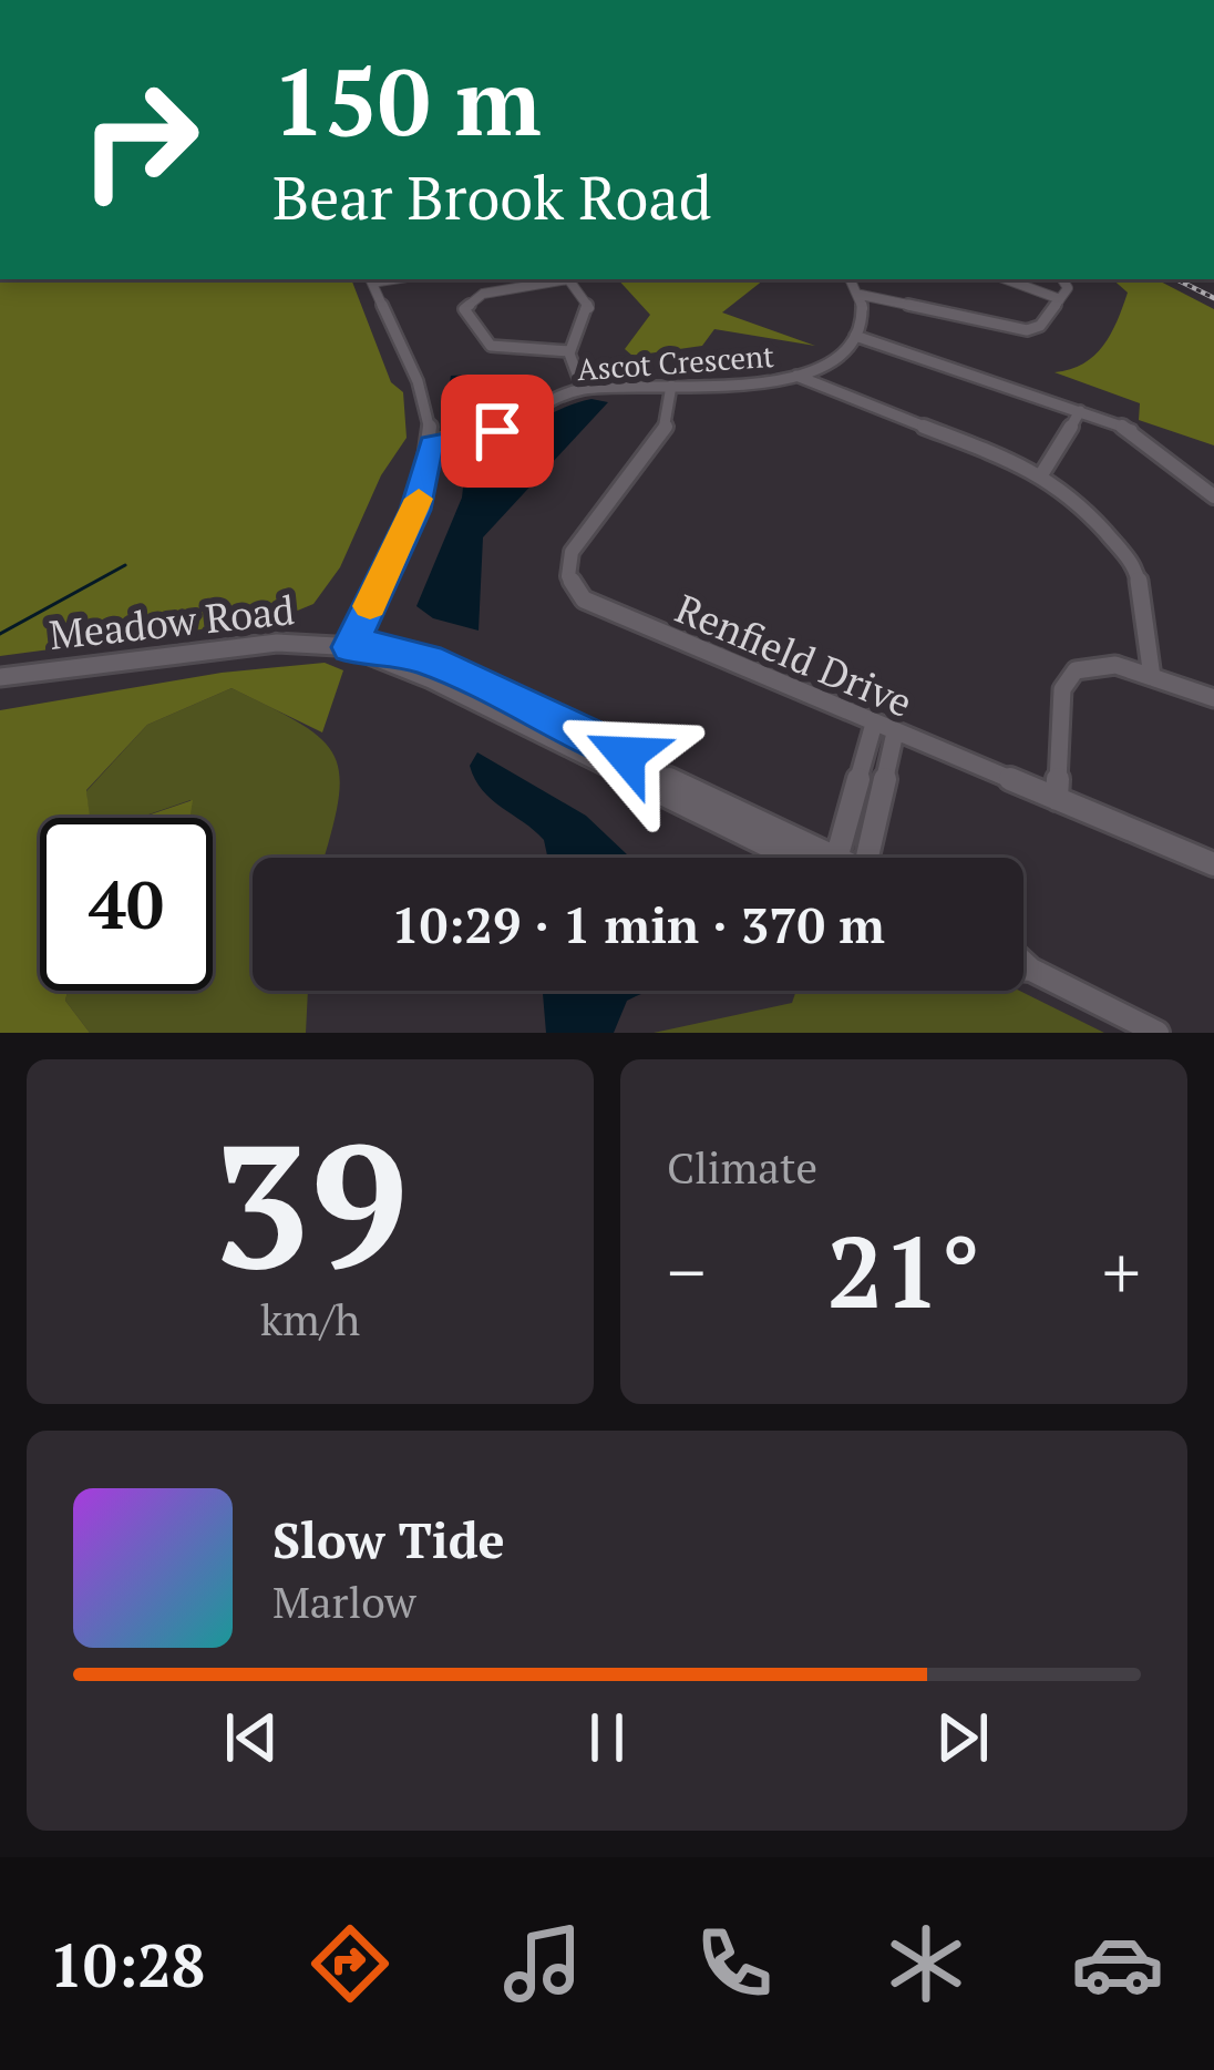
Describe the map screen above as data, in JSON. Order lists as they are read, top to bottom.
{
  "streets": {
    "street": ["Ascot Crescent", "Meadow Road", "Renfield Drive"]
  },
  "crossings": [
    ["Ascot Crescent", "Renfield Drive"]
  ],
  "page": {
    "turn": ["150 m", "Bear Brook Road"],
    "limit": "40",
    "trip": "10:29 · 1 min · 370 m",
    "tile": [
      ["39", "km/h"],
      "Climate"
    ],
    "heat": ["−", "21°", "+"],
    "song": ["Slow Tide", "Marlow"],
    "tabs": "10:28"
  }
}
